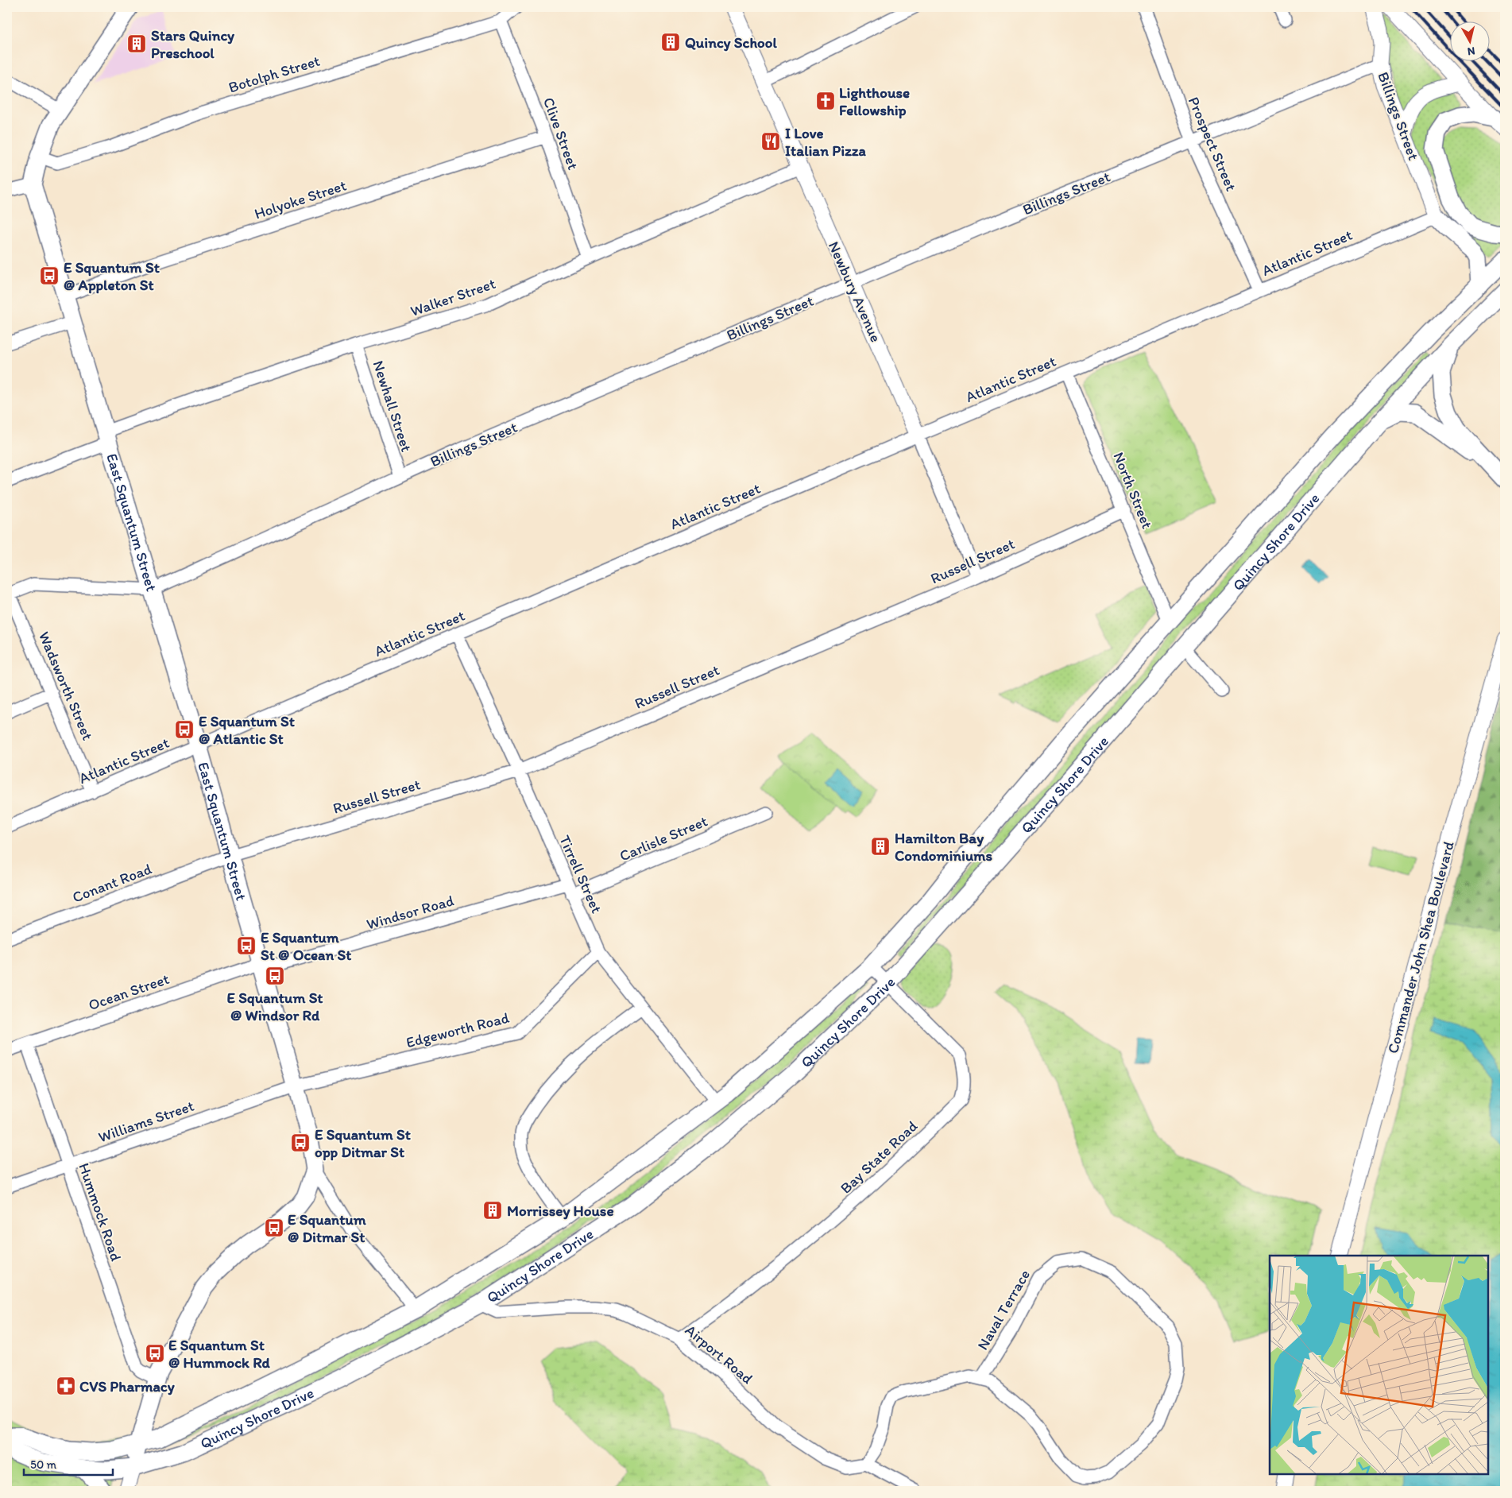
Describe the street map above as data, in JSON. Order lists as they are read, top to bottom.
{
  "streets": {
    "main road": ["East Squantum Street", "Quincy Shore Drive"],
    "street": [
      "Botolph Street",
      "Billings Street",
      "Clive Street",
      "Prospect Street",
      "Holyoke Street",
      "Atlantic Street",
      "Newbury Avenue",
      "Walker Street",
      "Newhall Street",
      "North Street",
      "Russell Street",
      "Wadsworth Street",
      "Carlisle Street",
      "Tirrell Street",
      "Conant Road",
      "Windsor Road",
      "Commander John Shea Boulevard",
      "Ocean Street",
      "Edgeworth Road",
      "Williams Street",
      "Bay State Road",
      "Hummock Road",
      "Naval Terrace",
      "Airport Road"
    ]
  },
  "crossings": [
    ["Botolph Street", "Clive Street"],
    ["Botolph Street", "East Squantum Street"],
    ["Billings Street", "Prospect Street"],
    ["Billings Street", "Atlantic Street"],
    ["Billings Street", "Newbury Avenue"],
    ["Billings Street", "Newhall Street"],
    ["Billings Street", "East Squantum Street"],
    ["Billings Street", "Wadsworth Street"],
    ["Clive Street", "Holyoke Street"],
    ["Clive Street", "Walker Street"],
    ["Prospect Street", "Atlantic Street"],
    ["Holyoke Street", "East Squantum Street"],
    ["Atlantic Street", "Newbury Avenue"],
    ["Atlantic Street", "North Street"],
    ["Atlantic Street", "East Squantum Street"],
    ["Atlantic Street", "Wadsworth Street"],
    ["Atlantic Street", "Tirrell Street"],
    ["Newbury Avenue", "Walker Street"],
    ["Newbury Avenue", "Russell Street"],
    ["Walker Street", "Newhall Street"],
    ["Walker Street", "East Squantum Street"],
    ["North Street", "Quincy Shore Drive"],
    ["North Street", "Russell Street"],
    ["East Squantum Street", "Quincy Shore Drive"],
    ["East Squantum Street", "Russell Street"],
    ["East Squantum Street", "Conant Road"],
    ["East Squantum Street", "Windsor Road"],
    ["East Squantum Street", "Ocean Street"],
    ["East Squantum Street", "Edgeworth Road"],
    ["East Squantum Street", "Williams Street"],
    ["East Squantum Street", "Hummock Road"],
    ["Quincy Shore Drive", "Tirrell Street"],
    ["Quincy Shore Drive", "Bay State Road"],
    ["Quincy Shore Drive", "Airport Road"],
    ["Russell Street", "Tirrell Street"],
    ["Russell Street", "Conant Road"],
    ["Carlisle Street", "Tirrell Street"],
    ["Carlisle Street", "Windsor Road"],
    ["Tirrell Street", "Windsor Road"],
    ["Tirrell Street", "Edgeworth Road"],
    ["Windsor Road", "Ocean Street"],
    ["Ocean Street", "Hummock Road"],
    ["Edgeworth Road", "Williams Street"],
    ["Williams Street", "Hummock Road"],
    ["Bay State Road", "Airport Road"],
    ["Naval Terrace", "Airport Road"]
  ],
  "places": {
    "building": [
      "Quincy School",
      "Stars Quincy Preschool",
      "Hamilton Bay Condominiums",
      "Morrissey House"
    ],
    "church": ["Lighthouse Fellowship"],
    "restaurant": ["I Love Italian Pizza"],
    "bus stop": [
      "E Squantum St @ Appleton St",
      "E Squantum St @ Atlantic St",
      "E Squantum St @ Ocean St",
      "E Squantum St @ Windsor Rd",
      "E Squantum St opp Ditmar St",
      "E Squantum @ Ditmar St",
      "E Squantum St @ Hummock Rd"
    ],
    "pharmacy": ["CVS Pharmacy"]
  },
  "scale_bar": "50 m",
  "north": "bottom"
}
